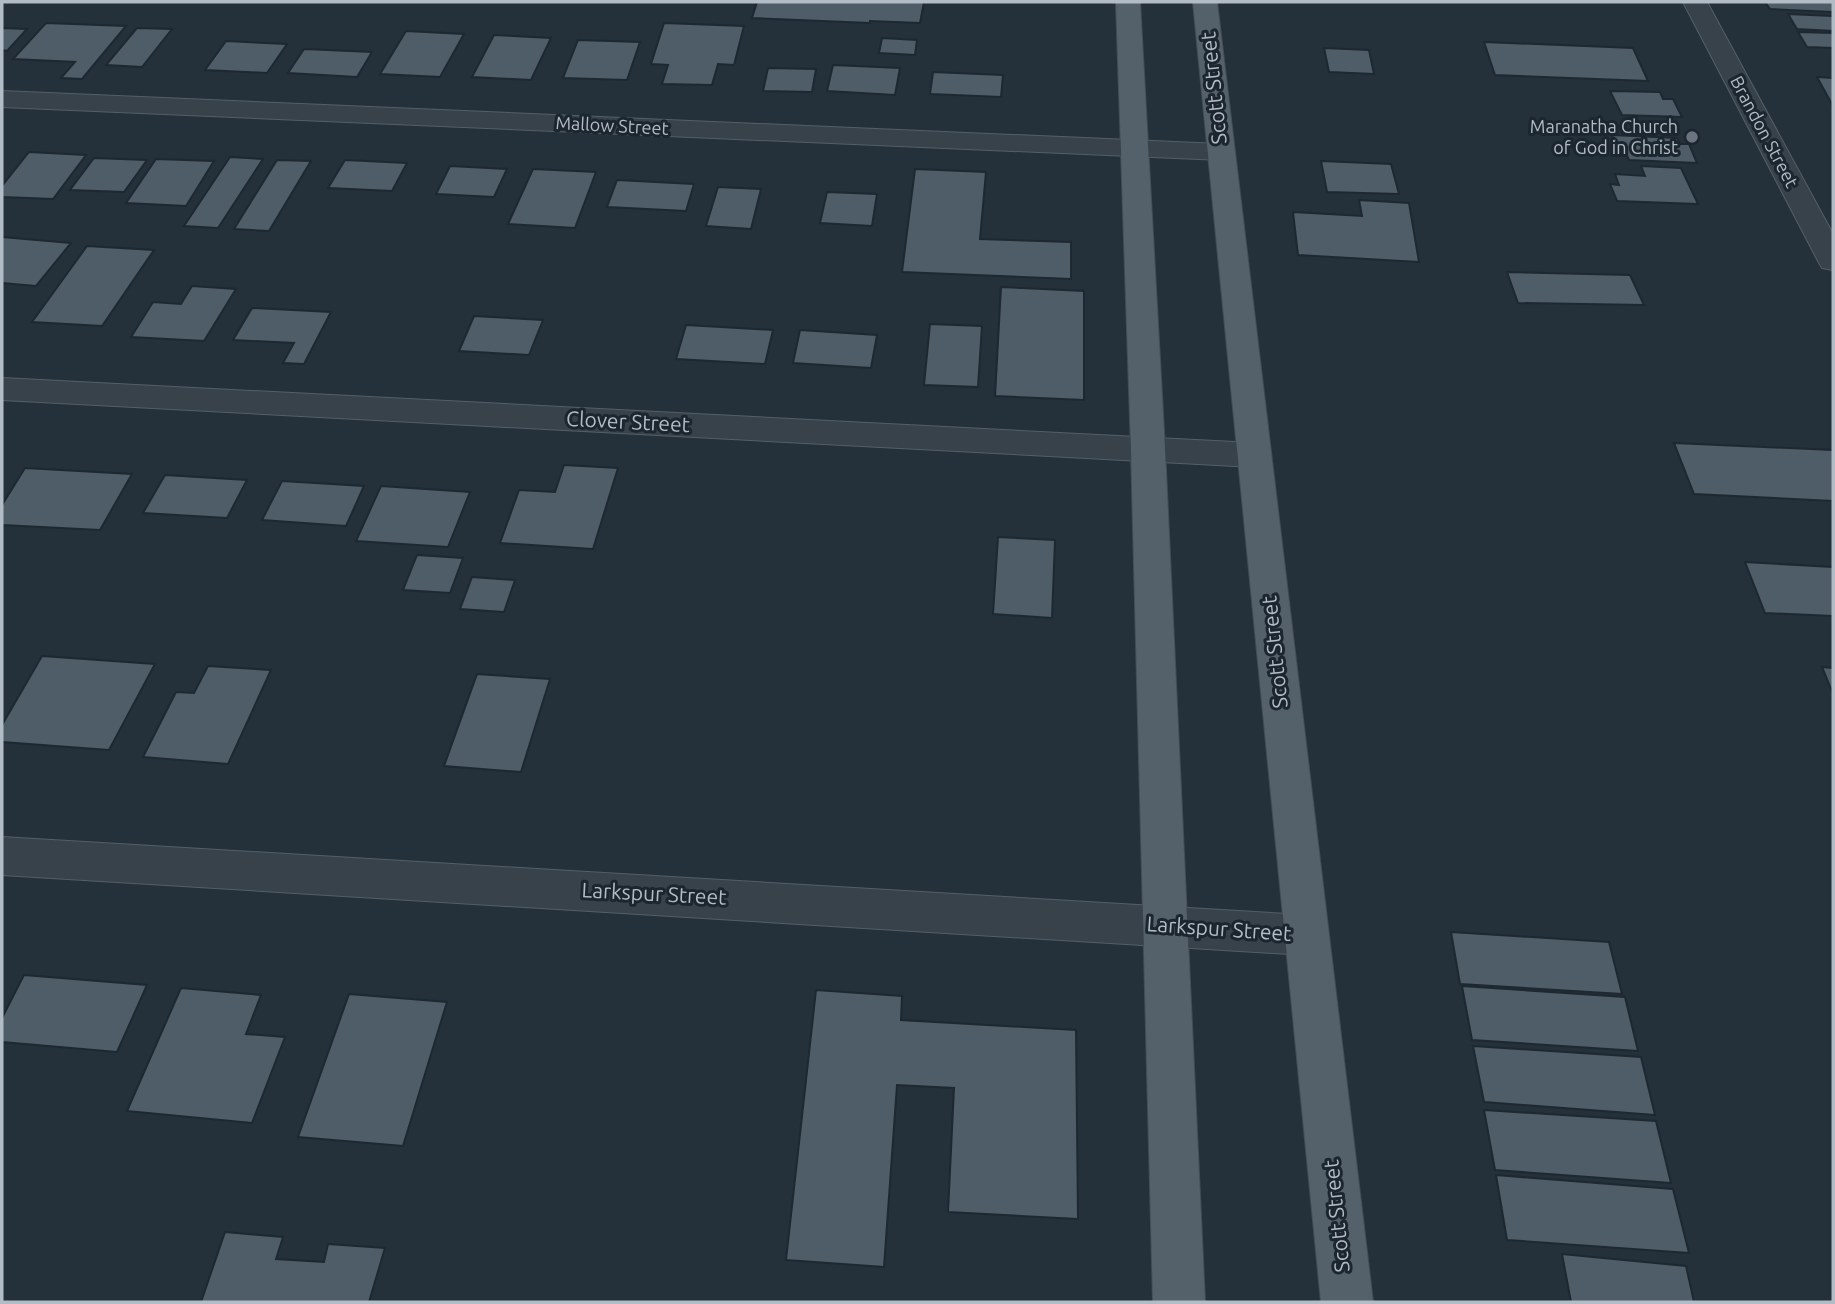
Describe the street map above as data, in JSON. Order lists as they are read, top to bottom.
{
  "streets": {
    "main road": ["Scott Street"],
    "street": [
      "Mallow Street",
      "Brandon Street",
      "Clover Street",
      "Larkspur Street"
    ]
  },
  "crossings": [
    ["Scott Street", "Mallow Street"],
    ["Scott Street", "Clover Street"],
    ["Scott Street", "Larkspur Street"]
  ],
  "places": ["Maranatha Church of God in Christ"]
}
